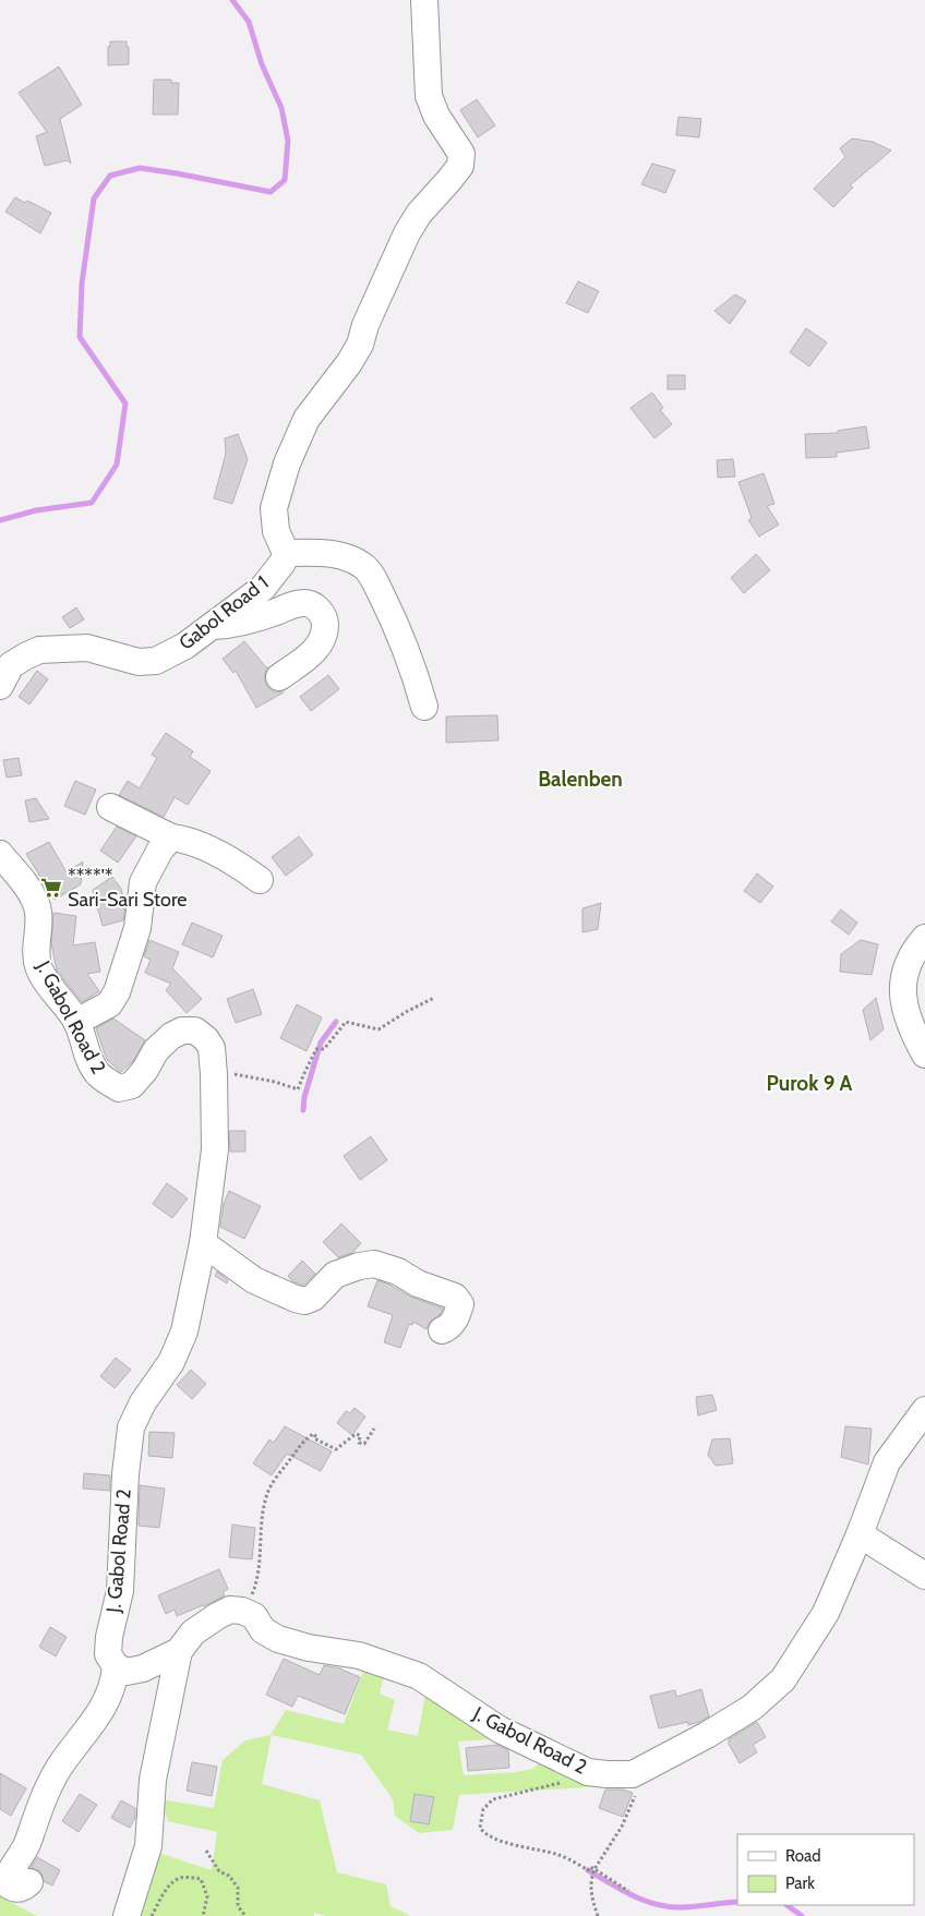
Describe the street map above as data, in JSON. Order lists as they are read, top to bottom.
{
  "streets": {
    "street": ["Gabol Road 1", "J. Gabol Road 2"]
  },
  "districts": ["Balenben", "Purok 9 A"],
  "places": {
    "supermarket": ["****'* Sari-Sari Store"]
  },
  "legend": ["Road", "Park"]
}
